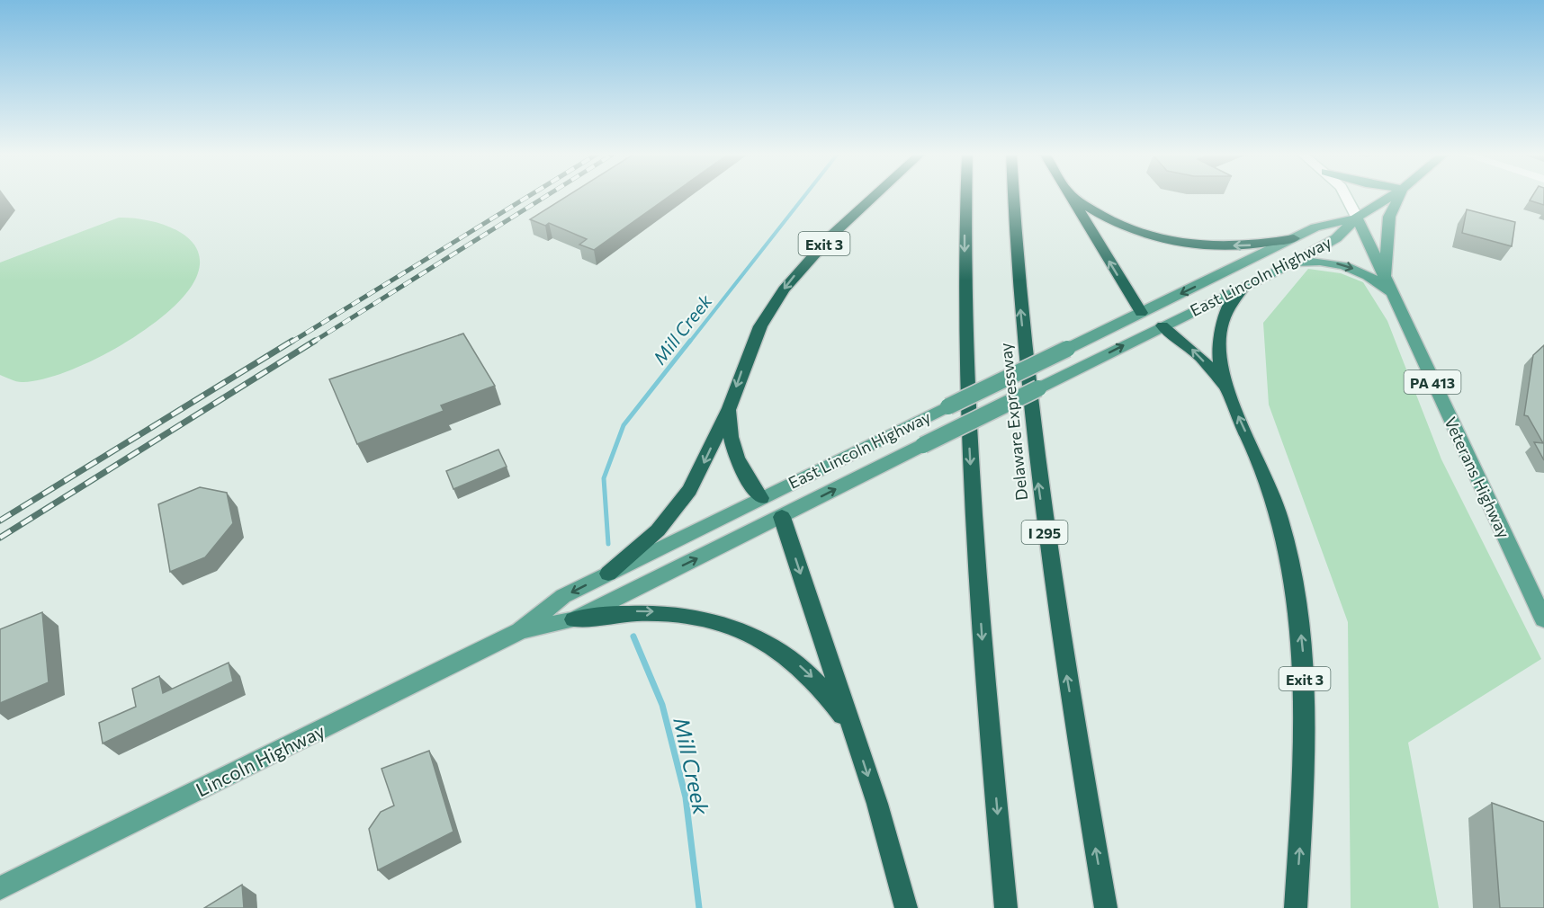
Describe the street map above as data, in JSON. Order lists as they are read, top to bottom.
{
  "streets": {
    "highway": ["Exit 3", "Delaware Expressway", "I 295"],
    "main road": [
      "East Lincoln Highway",
      "PA 413",
      "Veterans Highway",
      "Lincoln Highway"
    ]
  },
  "crossings": [
    ["East Lincoln Highway", "PA 413"],
    ["East Lincoln Highway", "Veterans Highway"],
    ["East Lincoln Highway", "Lincoln Highway"],
    ["PA 413", "Veterans Highway"]
  ],
  "water": ["Mill Creek"]
}
